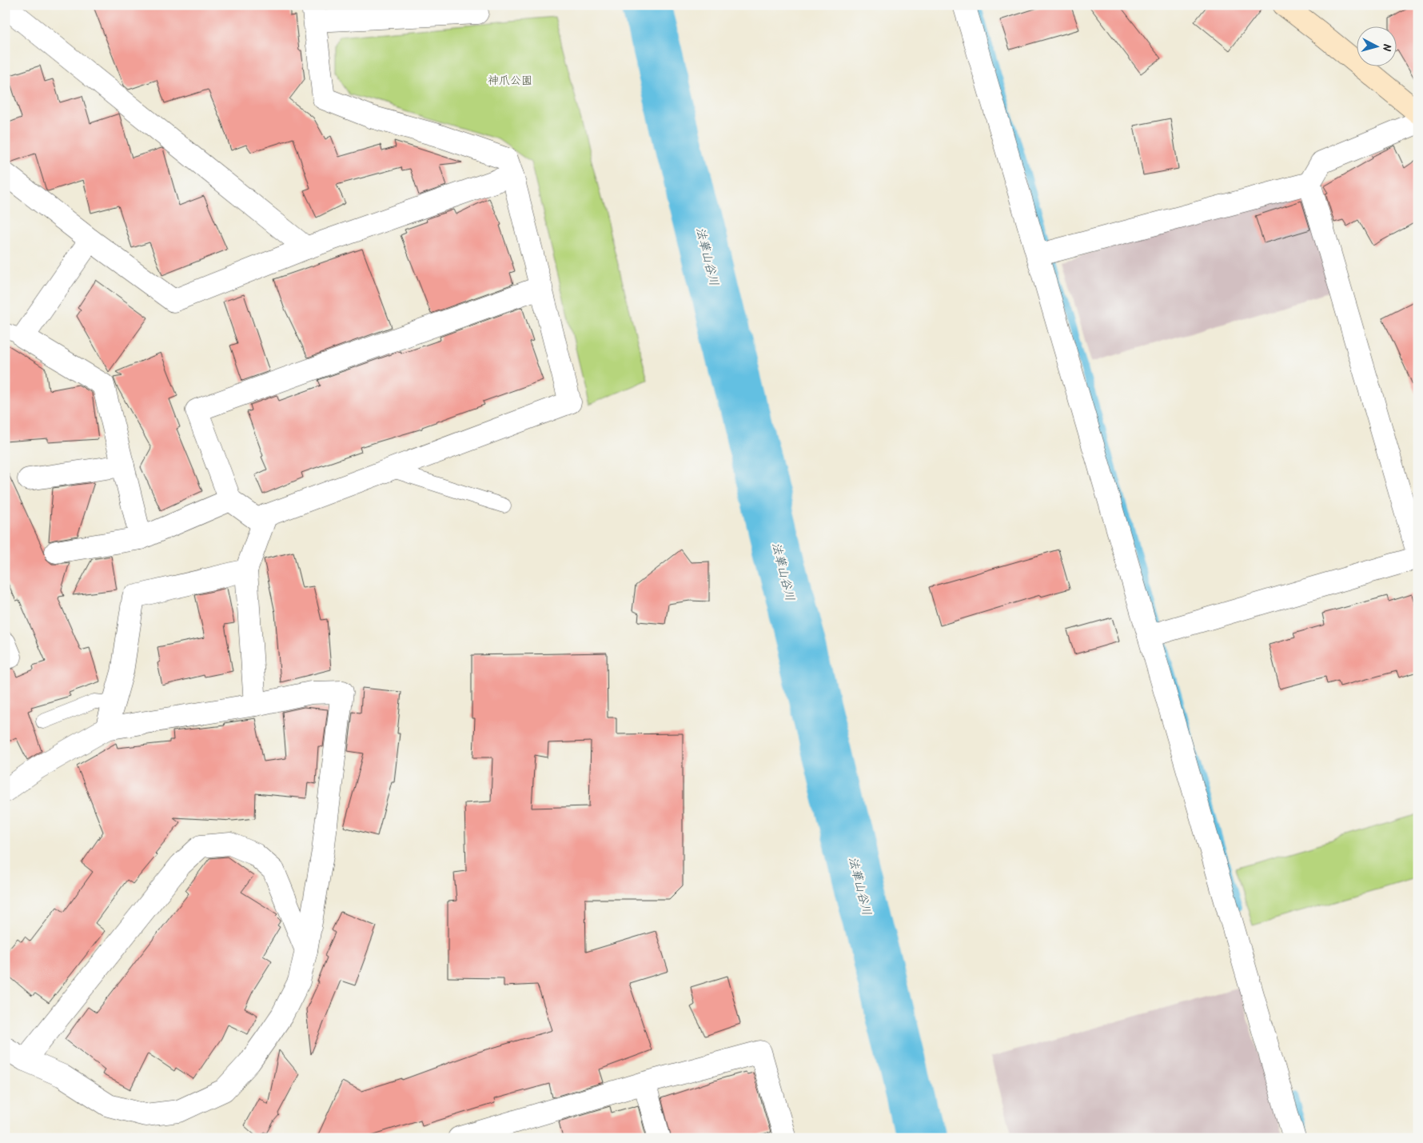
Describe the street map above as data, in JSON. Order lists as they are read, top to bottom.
{
  "water": ["法華山谷川"],
  "parks": ["神爪公園"],
  "north": "right"
}
